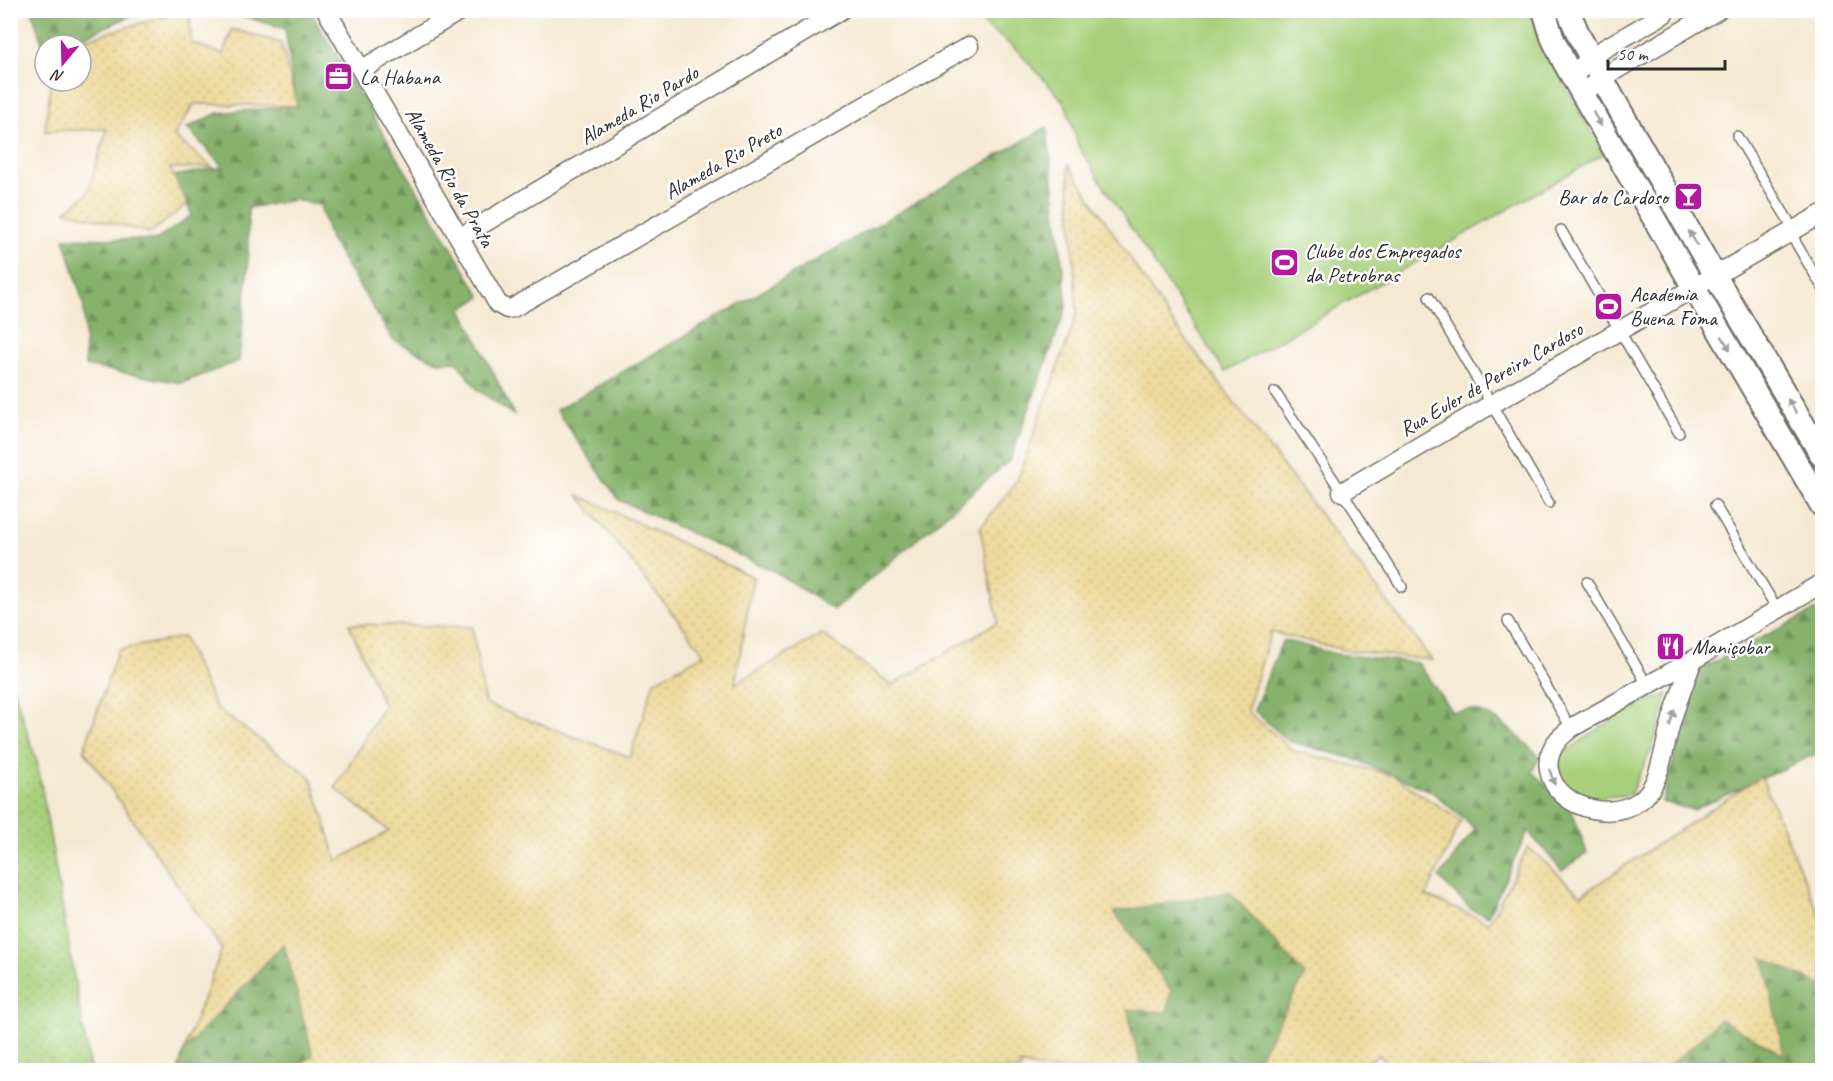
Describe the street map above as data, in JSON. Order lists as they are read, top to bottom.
{
  "streets": {
    "street": [
      "Alameda Rio Pardo",
      "Alameda Rio Preto",
      "Alameda Rio da Prata",
      "Rua Euler de Pereira Cardoso"
    ]
  },
  "crossings": [
    ["Alameda Rio Pardo", "Alameda Rio da Prata"],
    ["Alameda Rio Preto", "Alameda Rio da Prata"]
  ],
  "places": {
    "office": ["La Habana"],
    "bar": ["Bar do Cardoso"],
    "sports": ["Clube dos Empregados da Petrobras", "Academia Buena Foma"],
    "restaurant": ["Maniçobar"]
  },
  "scale_bar": "50 m",
  "north": "bottom"
}
